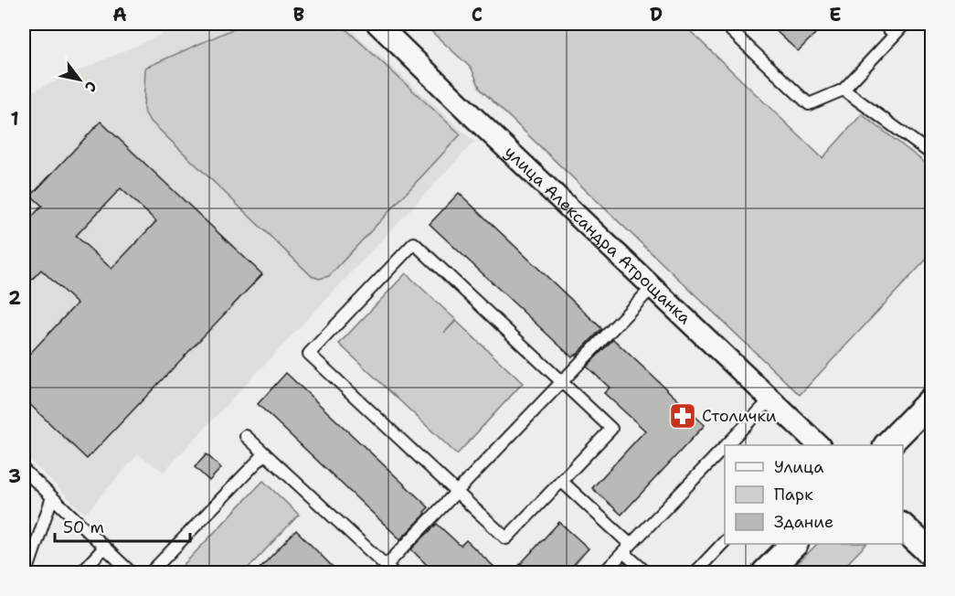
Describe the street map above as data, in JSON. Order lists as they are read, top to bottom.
{
  "streets": {
    "street": ["улица Александра Атрощанка"]
  },
  "places": {
    "pharmacy": ["Столички"]
  },
  "legend": ["Улица", "Парк", "Здание"],
  "scale_bar": "50 m",
  "north": "bottom right",
  "grid": {
    "columns": [
      "A",
      "B",
      "C",
      "D",
      "E"
    ],
    "rows": ["1", "2", "3"]
  }
}
